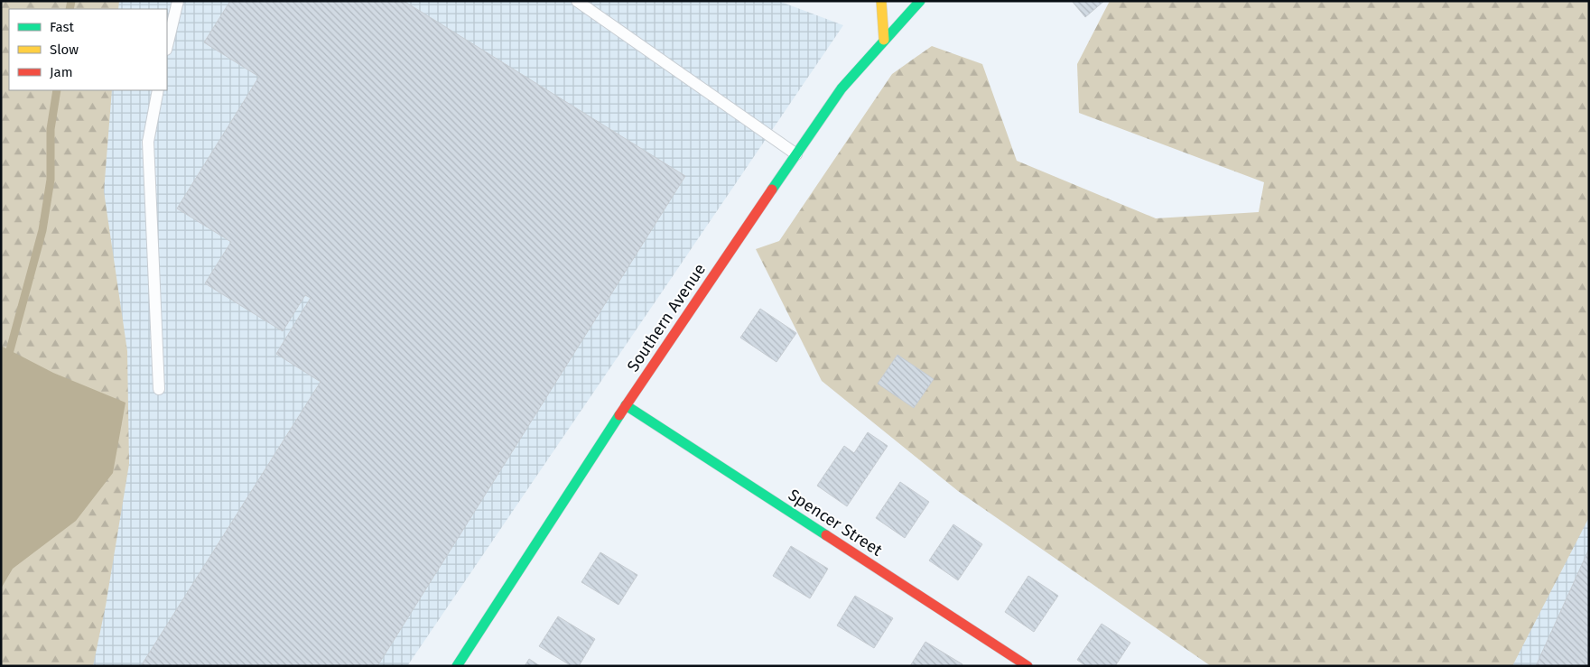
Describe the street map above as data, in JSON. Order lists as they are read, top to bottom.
{
  "streets": {
    "main road": ["Southern Avenue", "Spencer Street"]
  },
  "crossings": [
    ["Southern Avenue", "Spencer Street"]
  ],
  "legend": ["Fast", "Slow", "Jam"]
}
